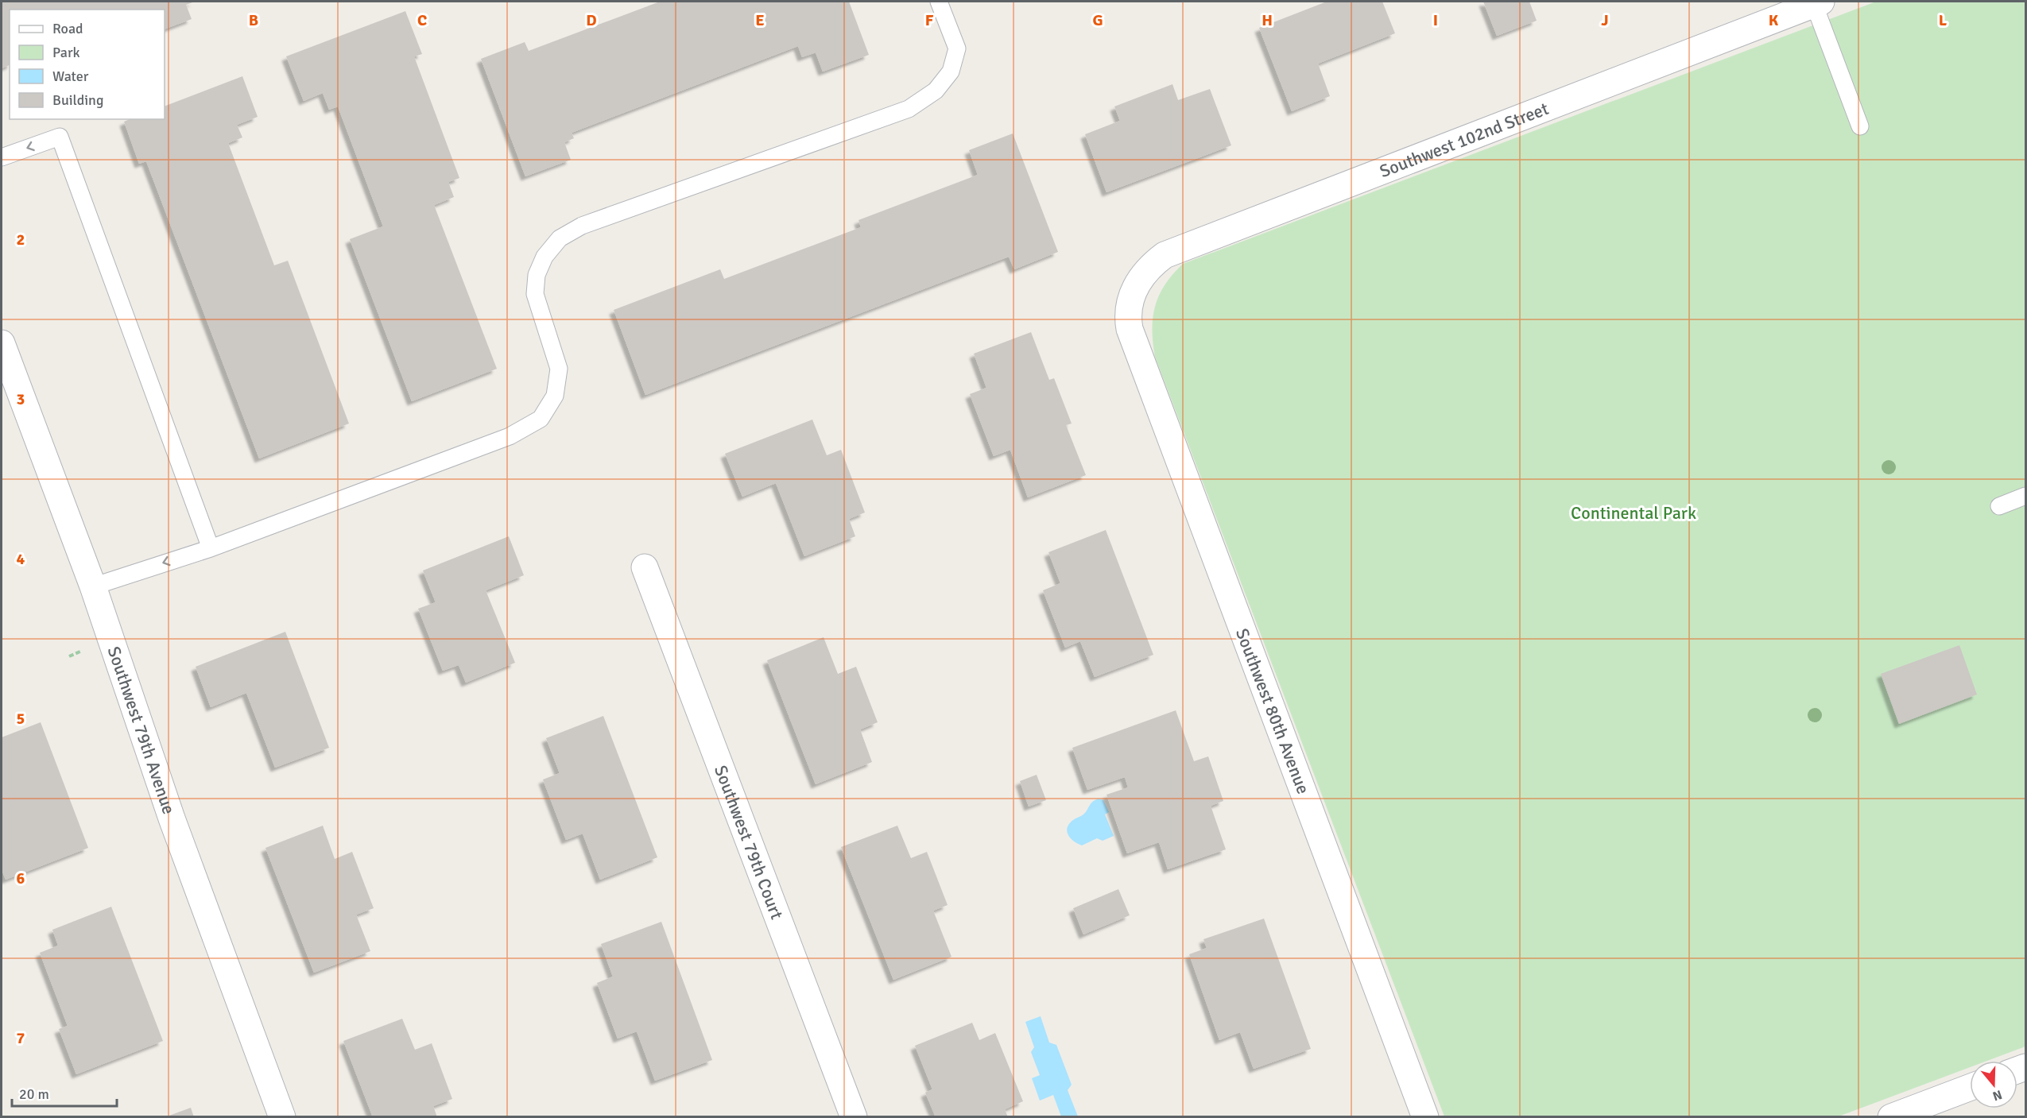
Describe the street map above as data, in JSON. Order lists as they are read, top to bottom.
{
  "streets": {
    "street": [
      "Southwest 102nd Street",
      "Southwest 80th Avenue",
      "Southwest 79th Avenue",
      "Southwest 79th Court"
    ]
  },
  "crossings": [
    ["Southwest 102nd Street", "Southwest 80th Avenue"]
  ],
  "parks": ["Continental Park"],
  "legend": [
    "Road",
    "Park",
    "Water",
    "Building"
  ],
  "scale_bar": "20 m",
  "north": "bottom",
  "grid": {
    "columns": [
      "B",
      "C",
      "D",
      "E",
      "F",
      "G",
      "H",
      "I",
      "J",
      "K",
      "L"
    ],
    "rows": [
      "2",
      "3",
      "4",
      "5",
      "6",
      "7"
    ]
  }
}
